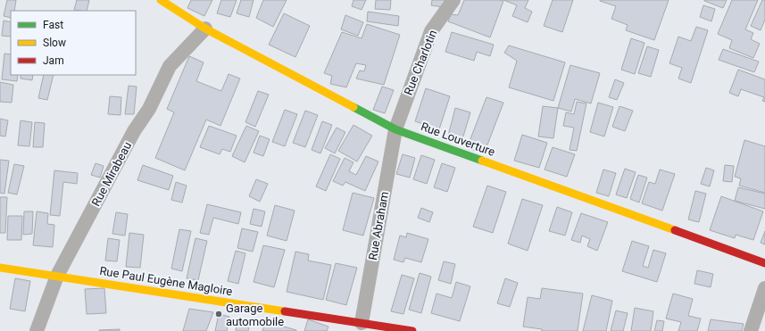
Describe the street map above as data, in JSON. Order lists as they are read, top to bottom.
{
  "streets": {
    "main road": ["Rue Louverture", "Rue Paul Eugène Magloire"],
    "street": ["Rue Charlotin", "Rue Mirabeau", "Rue Abraham"]
  },
  "crossings": [
    ["Rue Charlotin", "Rue Louverture"],
    ["Rue Charlotin", "Rue Abraham"],
    ["Rue Louverture", "Rue Mirabeau"],
    ["Rue Louverture", "Rue Abraham"],
    ["Rue Mirabeau", "Rue Paul Eugène Magloire"],
    ["Rue Abraham", "Rue Paul Eugène Magloire"]
  ],
  "places": ["Garage automobile"],
  "legend": ["Fast", "Slow", "Jam"]
}
